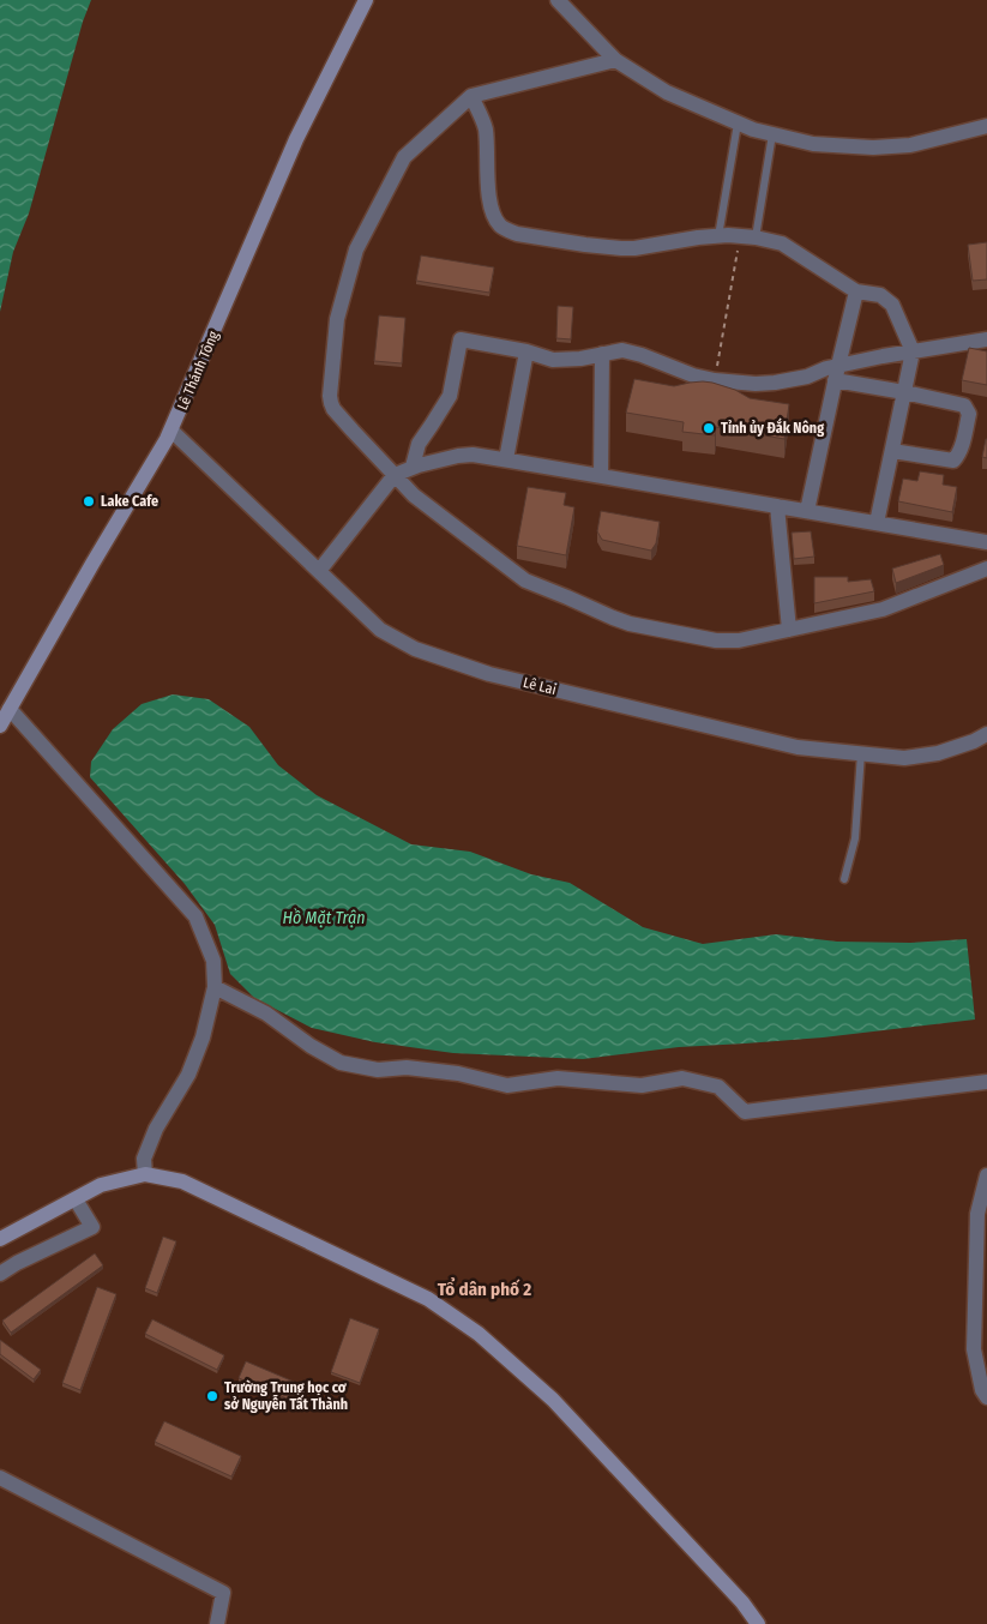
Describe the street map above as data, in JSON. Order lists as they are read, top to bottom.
{
  "streets": {
    "main road": ["Lê Thánh Tông"],
    "street": ["Lê Lai"]
  },
  "crossings": [
    ["Lê Thánh Tông", "Lê Lai"]
  ],
  "districts": ["Tổ dân phố 2"],
  "water": ["Hồ Mặt Trận"],
  "places": ["Tỉnh ủy Đắk Nông", "Lake Cafe", "Trường Trung học cơ sở Nguyễn Tất Thành"]
}
